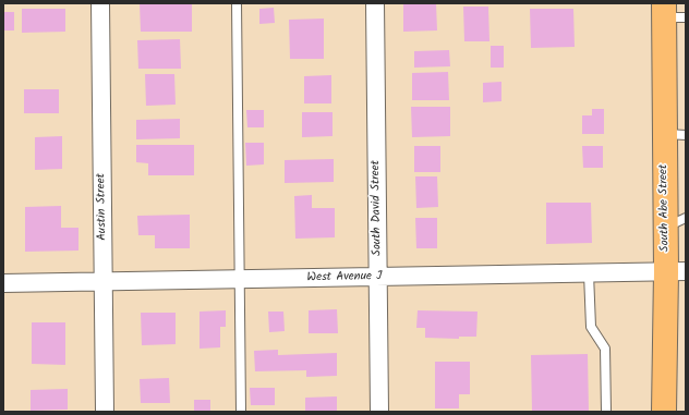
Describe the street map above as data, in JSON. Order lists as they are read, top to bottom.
{
  "streets": {
    "main road": ["South Abe Street"],
    "street": ["Austin Street", "South David Street", "West Avenue J"]
  },
  "crossings": [
    ["Austin Street", "West Avenue J"],
    ["South David Street", "West Avenue J"],
    ["South Abe Street", "West Avenue J"]
  ]
}
